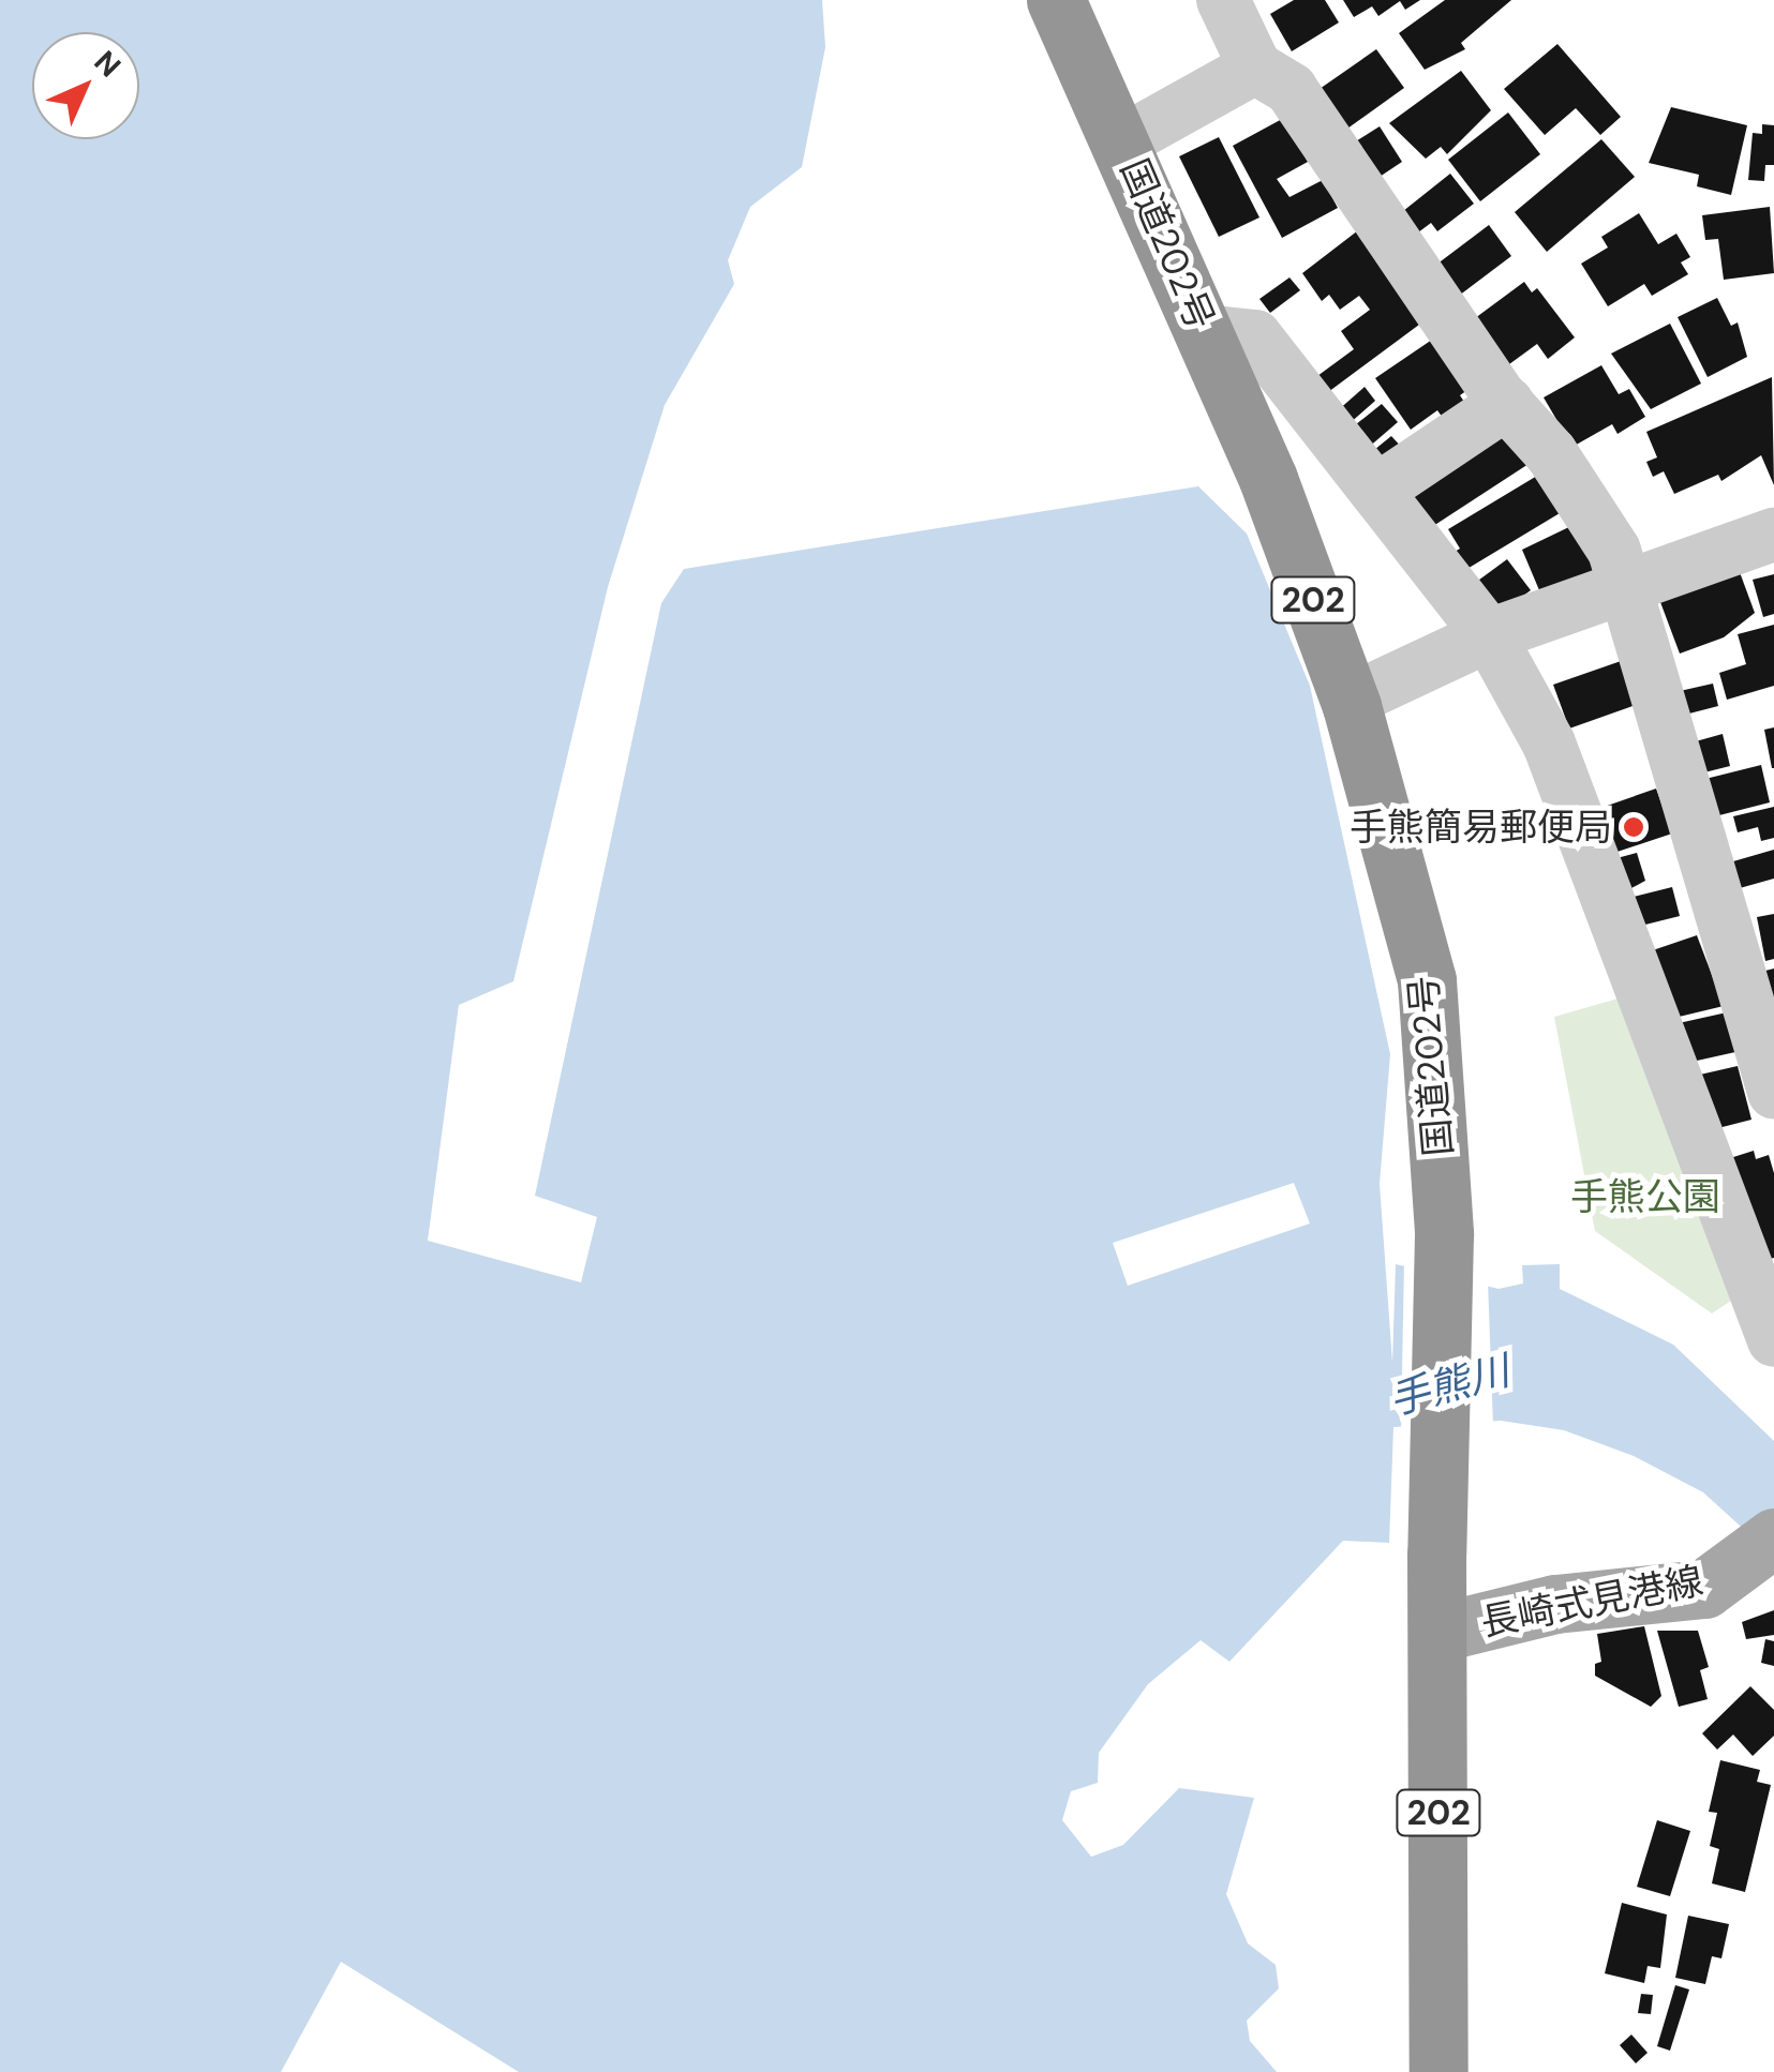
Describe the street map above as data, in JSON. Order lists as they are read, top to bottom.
{
  "streets": {
    "highway": ["国道202号", "202"],
    "main road": ["長崎式見港線"]
  },
  "crossings": [
    ["国道202号", "長崎式見港線"]
  ],
  "water": ["手熊川"],
  "parks": ["手熊公園"],
  "places": ["手熊簡易郵便局"],
  "north": "top right"
}
